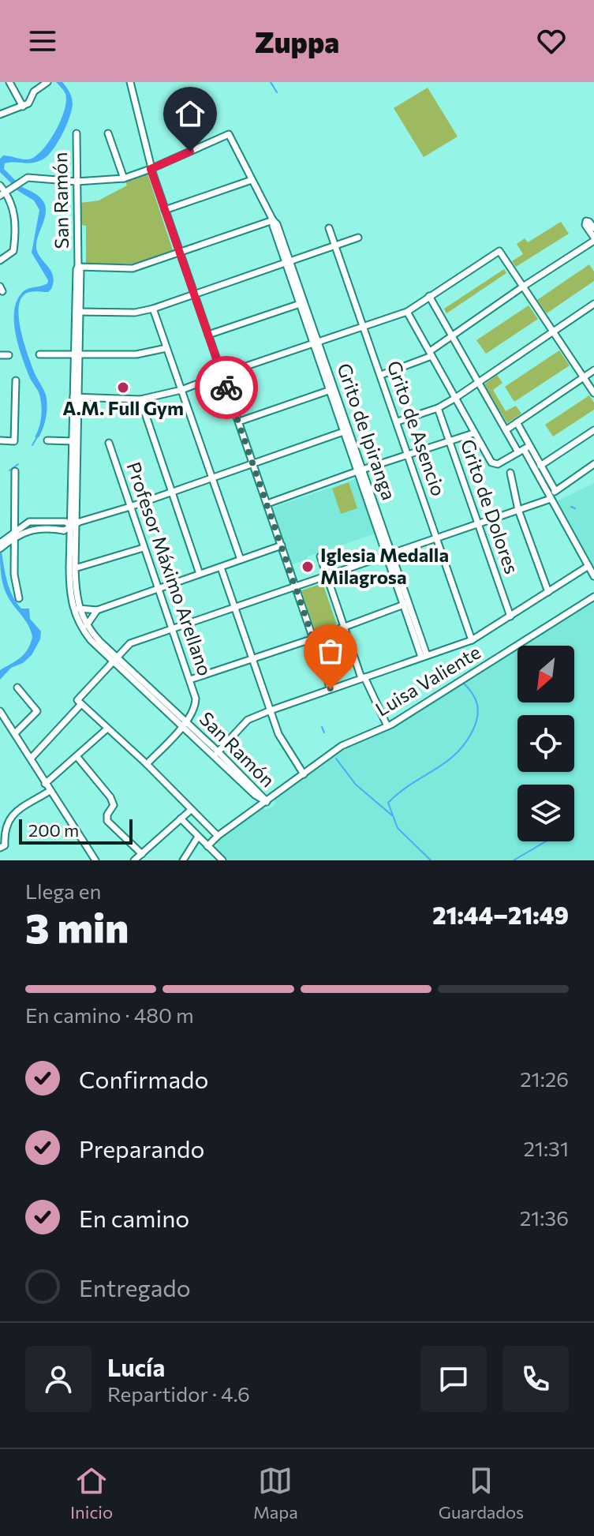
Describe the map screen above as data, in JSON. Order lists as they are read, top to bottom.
{
  "streets": {
    "street": [
      "San Ramón",
      "Grito de Asencio",
      "Grito de Ipiranga",
      "Grito de Dolores",
      "Profesor Máximo Arellano",
      "Luisa Valiente"
    ]
  },
  "crossings": [
    ["San Ramón", "Profesor Máximo Arellano"],
    ["San Ramón", "Luisa Valiente"]
  ],
  "places": ["A.M. Full Gym", "Iglesia Medalla Milagrosa"],
  "scale_bar": "200 m",
  "north": "bottom left",
  "page": {
    "header": "Zuppa",
    "scale": "200 m",
    "heading": ["3 min", "Llega en", "21:44–21:49"],
    "panel": ["Lucía", "Repartidor · 4.6"],
    "bar": "En camino · 480 m",
    "list": [
      ["Confirmado", "21:26"],
      ["Preparando", "21:31"],
      ["En camino", "21:36"],
      "Entregado"
    ],
    "tabs": ["Inicio", "Mapa", "Guardados"]
  }
}
